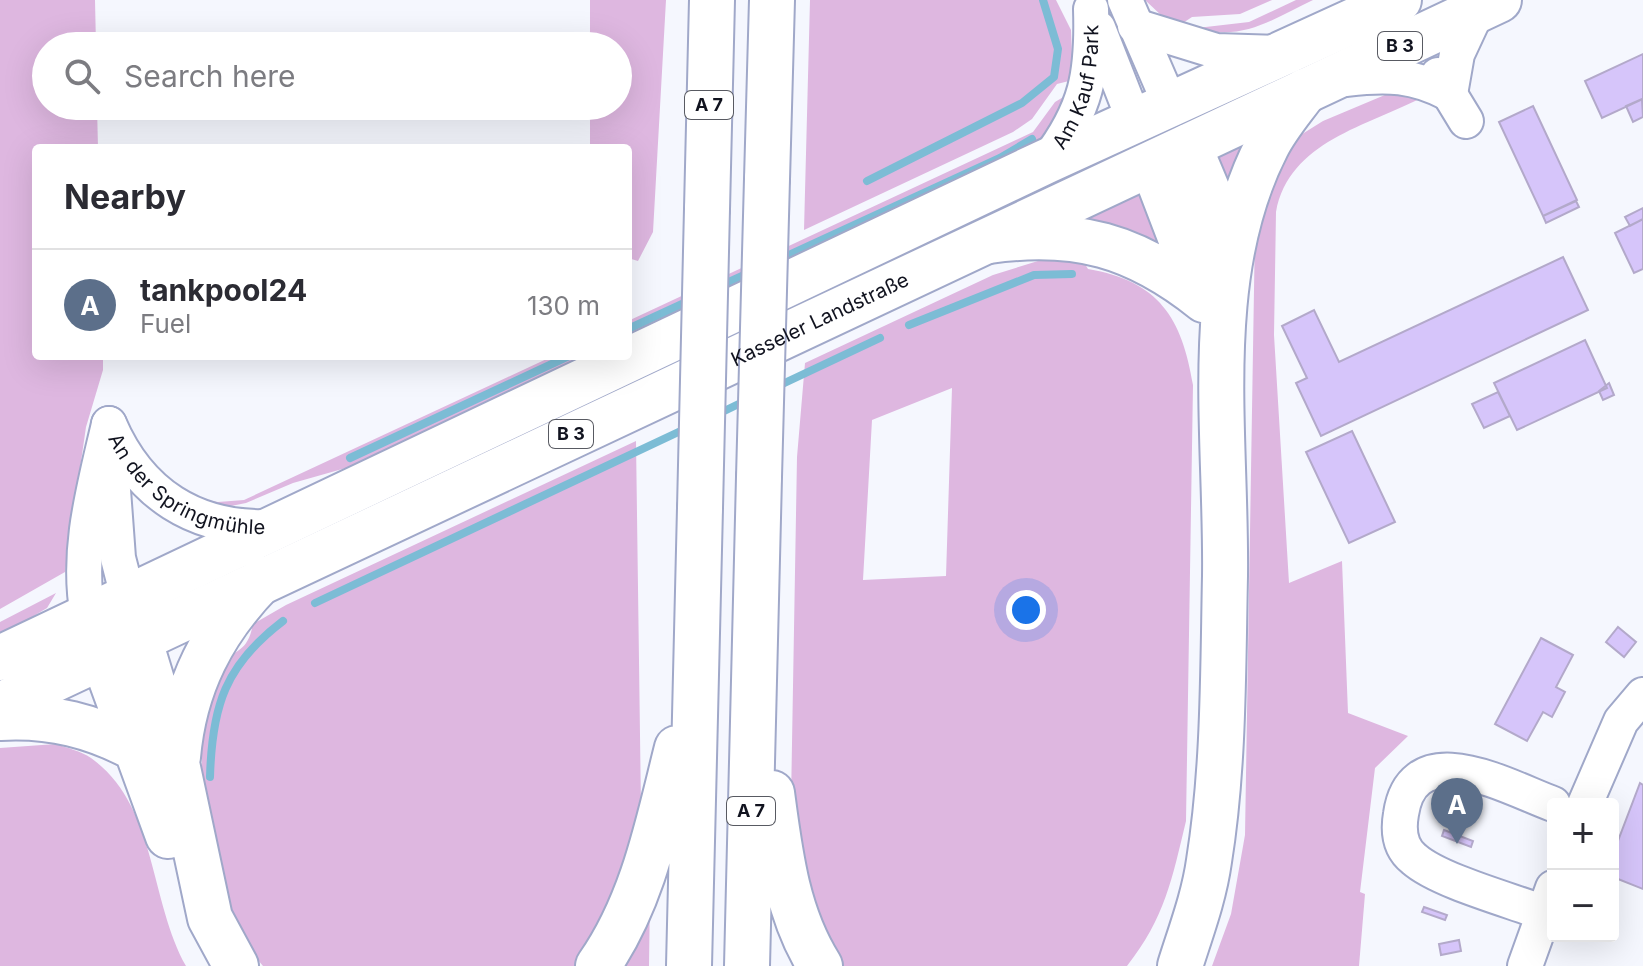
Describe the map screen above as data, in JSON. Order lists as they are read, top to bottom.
{
  "streets": {
    "main road": ["B 3", "A 7", "Kasseler Landstraße"],
    "street": ["Am Kauf Park", "An der Springmühle"]
  },
  "crossings": [
    ["Am Kauf Park", "Kasseler Landstraße"],
    ["Kasseler Landstraße", "An der Springmühle"]
  ],
  "page": {
    "search": "Search here",
    "heading": "Nearby",
    "list": [
      {
        "mark": "A",
        "name": "tankpool24",
        "note": "Fuel",
        "value": "130 m"
      }
    ],
    "pins": "A",
    "map_buttons": ["+", "−"]
  }
}
